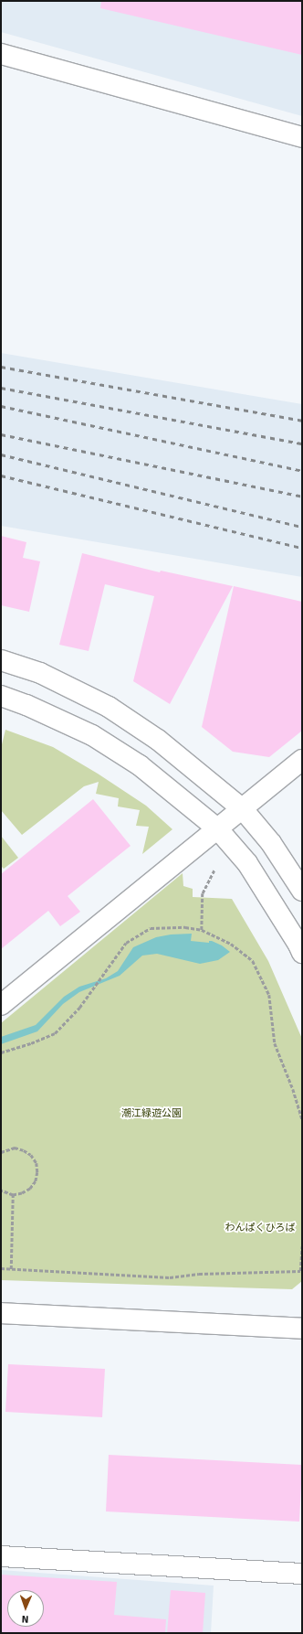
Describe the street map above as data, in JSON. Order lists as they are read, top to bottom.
{
  "parks": ["潮江緑遊公園", "わんぱくひろば"],
  "north": "bottom"
}
